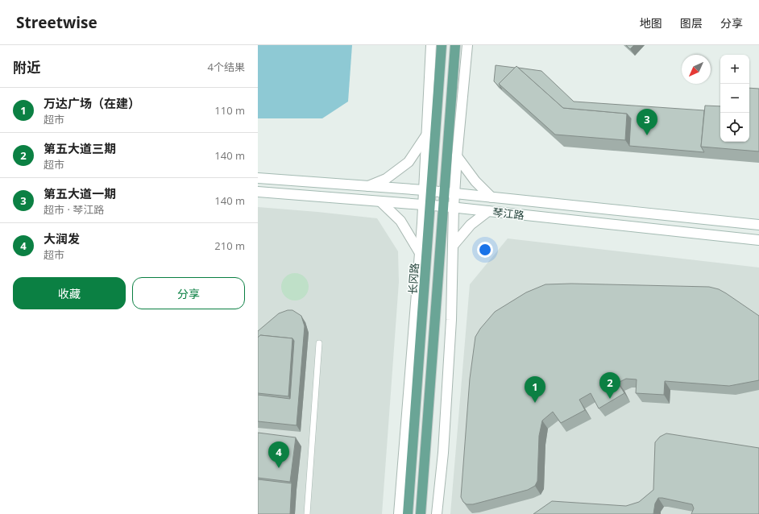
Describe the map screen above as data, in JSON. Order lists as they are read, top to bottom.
{
  "streets": {
    "main road": ["长冈路"],
    "street": ["琴江路"]
  },
  "crossings": [
    ["琴江路", "长冈路"]
  ],
  "north": "bottom left",
  "page": {
    "header": "Streetwise",
    "nav": ["地图", "图层", "分享"],
    "heading": ["附近", "4个结果"],
    "map_buttons": ["+", "−"],
    "list": [
      {
        "mark": "1",
        "name": "万达广场（在建）",
        "note": "超市",
        "value": "110 m"
      },
      {
        "mark": "2",
        "name": "第五大道三期",
        "note": "超市",
        "value": "140 m"
      },
      {
        "mark": "3",
        "name": "第五大道一期",
        "note": "超市 · 琴江路",
        "value": "140 m"
      },
      {
        "mark": "4",
        "name": "大润发",
        "note": "超市",
        "value": "210 m"
      }
    ],
    "pins": [
      "3",
      "2",
      "1",
      "4"
    ],
    "buttons": ["收藏", "分享"]
  }
}
